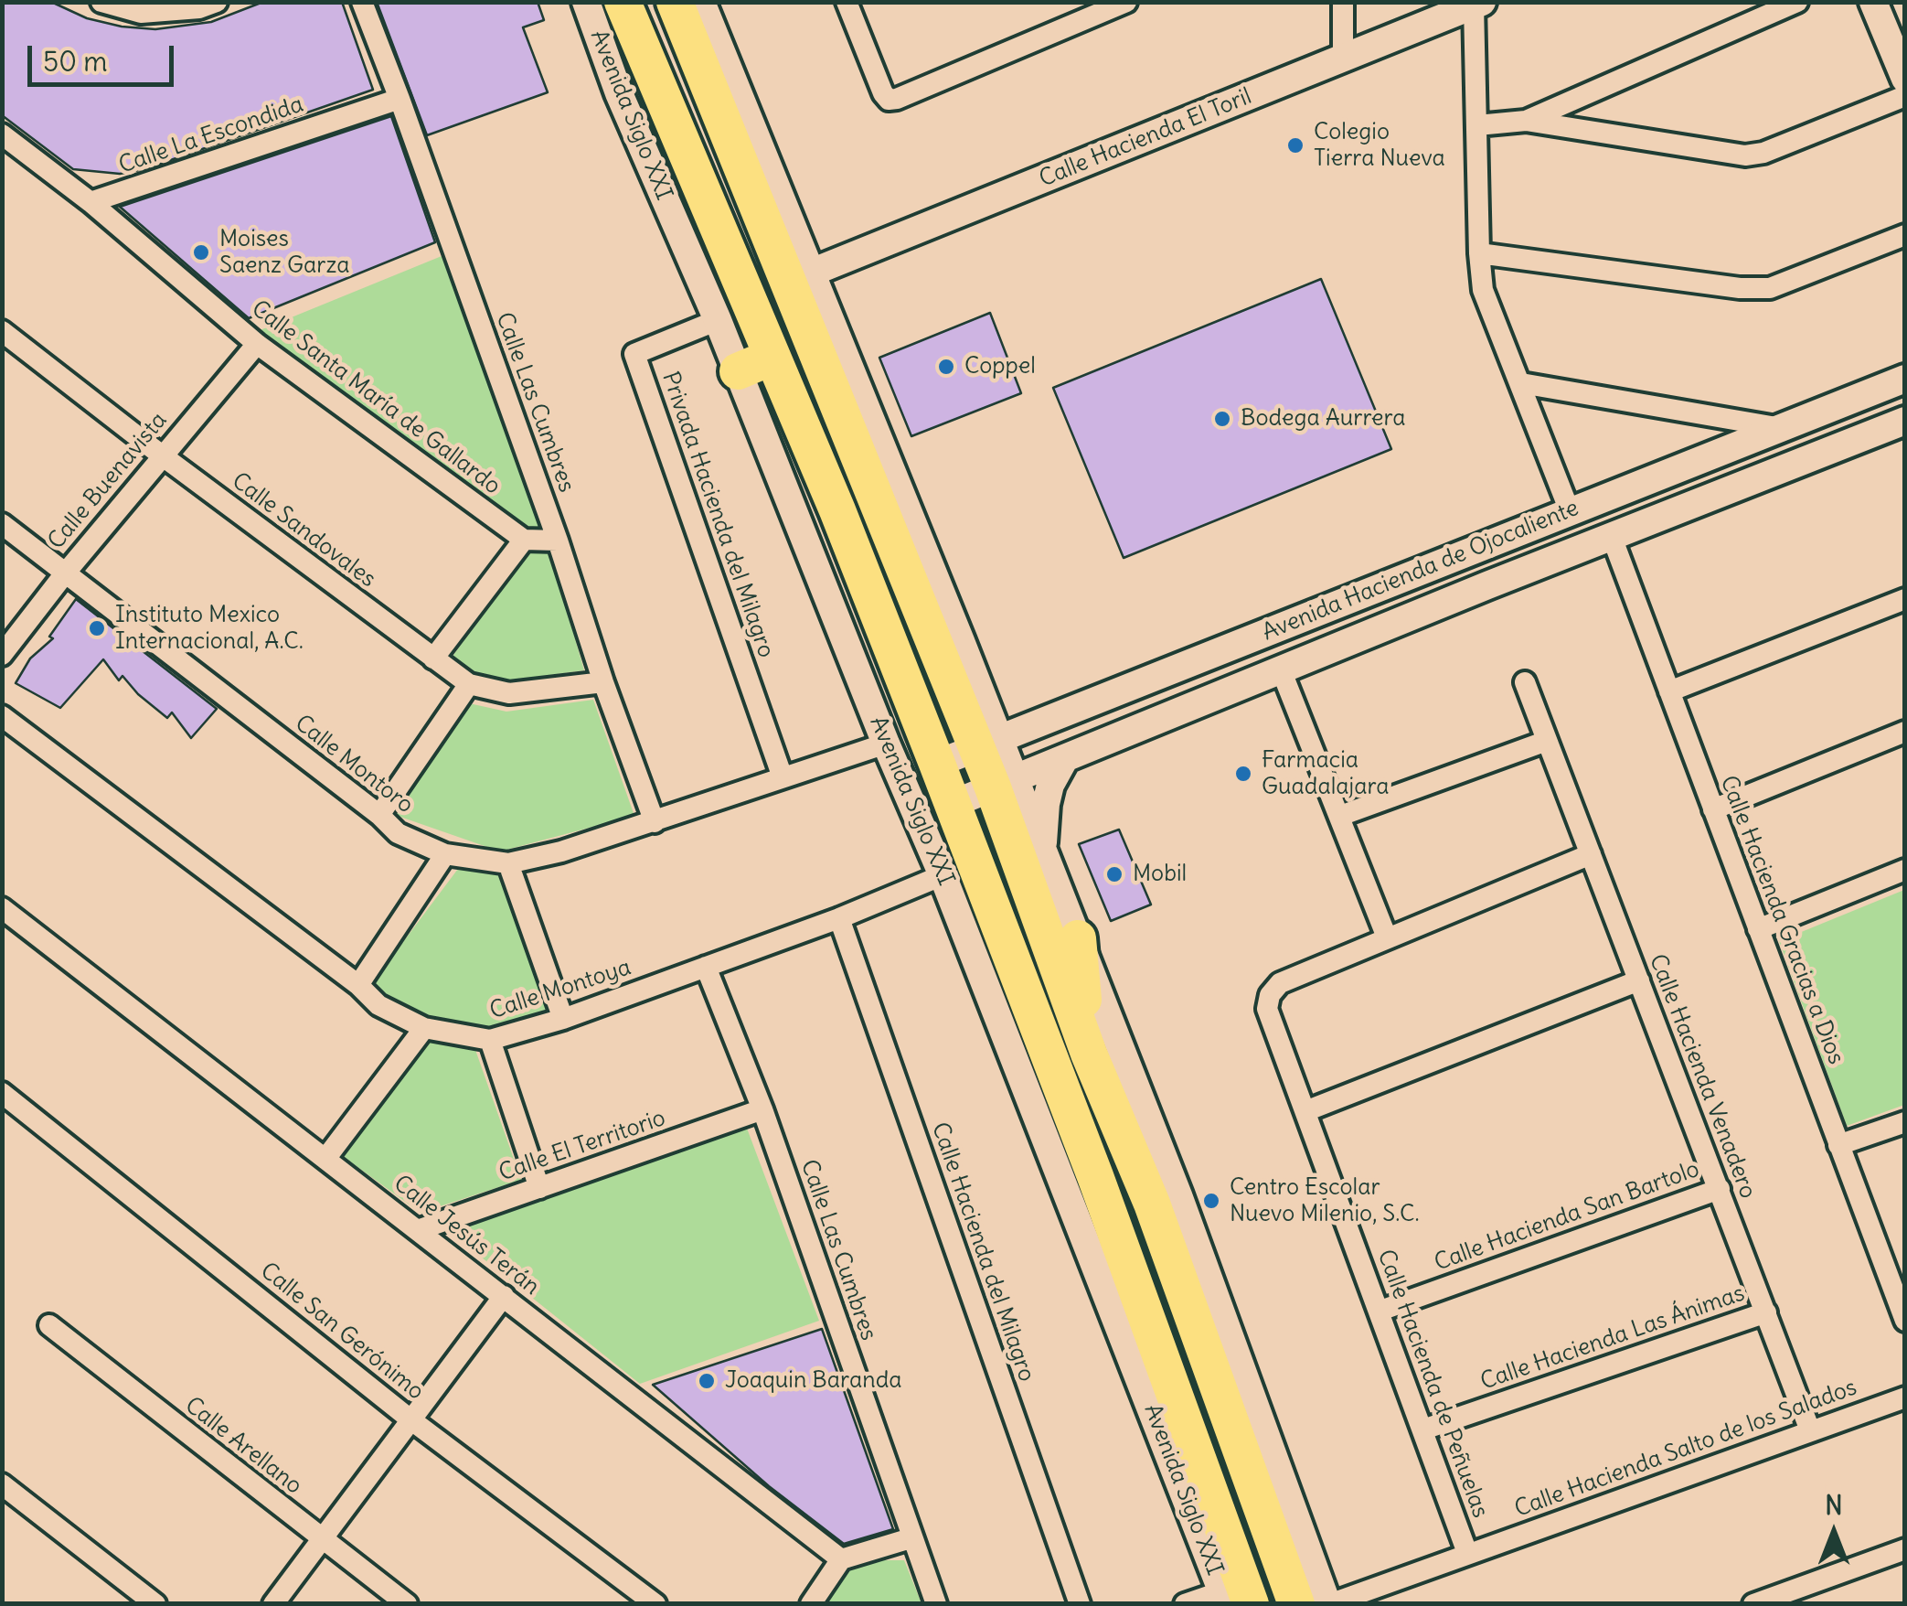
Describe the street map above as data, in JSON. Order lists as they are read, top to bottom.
{
  "streets": {
    "highway": ["Avenida Siglo XXI"],
    "street": [
      "Calle La Escondida",
      "Calle Hacienda El Toril",
      "Calle Santa María de Gallardo",
      "Calle Las Cumbres",
      "Calle Buenavista",
      "Privada Hacienda del Milagro",
      "Calle Sandovales",
      "Avenida Hacienda de Ojocaliente",
      "Calle Montoro",
      "Calle Hacienda Gracias a Dios",
      "Calle Montoya",
      "Calle Hacienda Venadero",
      "Calle El Territorio",
      "Calle Hacienda San Bartolo",
      "Calle Jesús Terán",
      "Calle Hacienda del Milagro",
      "Calle San Gerónimo",
      "Calle Hacienda Las Ánimas",
      "Calle Hacienda de Peñuelas",
      "Calle Arellano",
      "Calle Hacienda Salto de los Salados"
    ]
  },
  "crossings": [
    ["Avenida Siglo XXI", "Privada Hacienda del Milagro"],
    ["Avenida Siglo XXI", "Avenida Hacienda de Ojocaliente"],
    ["Avenida Siglo XXI", "Calle Montoro"],
    ["Avenida Siglo XXI", "Calle Montoya"],
    ["Calle La Escondida", "Calle Santa María de Gallardo"],
    ["Calle La Escondida", "Calle Las Cumbres"],
    ["Calle Santa María de Gallardo", "Calle Buenavista"],
    ["Calle Las Cumbres", "Calle Sandovales"],
    ["Calle Las Cumbres", "Calle Montoro"],
    ["Calle Las Cumbres", "Calle Montoya"],
    ["Calle Las Cumbres", "Calle El Territorio"],
    ["Calle Buenavista", "Calle Sandovales"],
    ["Calle Buenavista", "Calle Montoro"],
    ["Privada Hacienda del Milagro", "Calle Montoro"],
    ["Avenida Hacienda de Ojocaliente", "Calle Hacienda Gracias a Dios"],
    ["Calle Montoya", "Calle Hacienda del Milagro"],
    ["Calle Hacienda Venadero", "Calle Hacienda San Bartolo"],
    ["Calle Hacienda Venadero", "Calle Hacienda Las Ánimas"],
    ["Calle Hacienda Venadero", "Calle Hacienda de Peñuelas"],
    ["Calle Hacienda Venadero", "Calle Hacienda Salto de los Salados"],
    ["Calle El Territorio", "Calle Jesús Terán"],
    ["Calle Hacienda San Bartolo", "Calle Hacienda de Peñuelas"],
    ["Calle Hacienda Las Ánimas", "Calle Hacienda de Peñuelas"],
    ["Calle Hacienda de Peñuelas", "Calle Hacienda Salto de los Salados"]
  ],
  "places": [
    "Colegio Tierra Nueva",
    "Moises Saenz Garza",
    "Coppel",
    "Bodega Aurrera",
    "Instituto Mexico Internacional, A.C.",
    "Farmacia Guadalajara",
    "Mobil",
    "Centro Escolar Nuevo Milenio, S.C.",
    "Joaquin Baranda"
  ],
  "scale_bar": "50 m",
  "north": "top"
}
